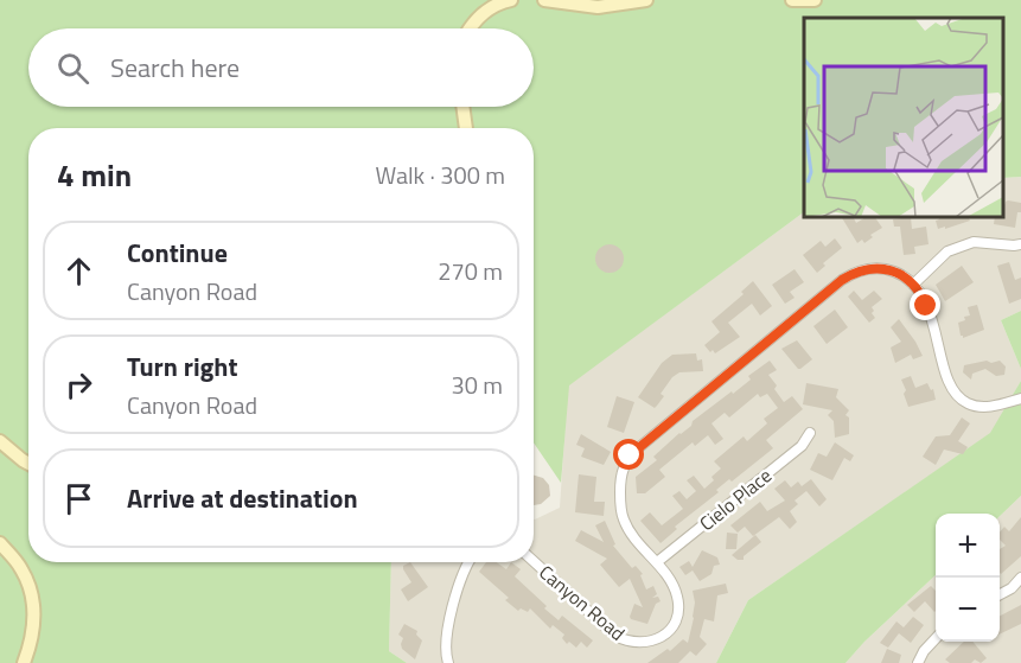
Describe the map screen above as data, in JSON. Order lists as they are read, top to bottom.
{
  "streets": {
    "street": ["Cielo Place", "Canyon Road"]
  },
  "crossings": [
    ["Cielo Place", "Canyon Road"]
  ],
  "page": {
    "search": "Search here",
    "heading": ["4 min", "Walk · 300 m"],
    "list": [
      ["Continue", "Canyon Road", "270 m"],
      ["Turn right", "Canyon Road", "30 m"],
      "Arrive at destination"
    ],
    "map_buttons": ["+", "−"]
  }
}
